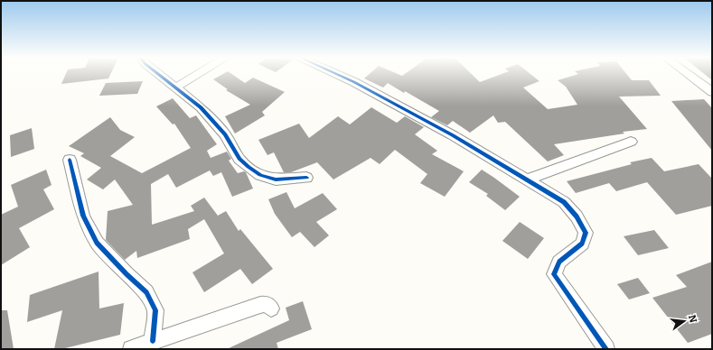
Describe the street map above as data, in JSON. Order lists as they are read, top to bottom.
{
  "north": "right"
}
